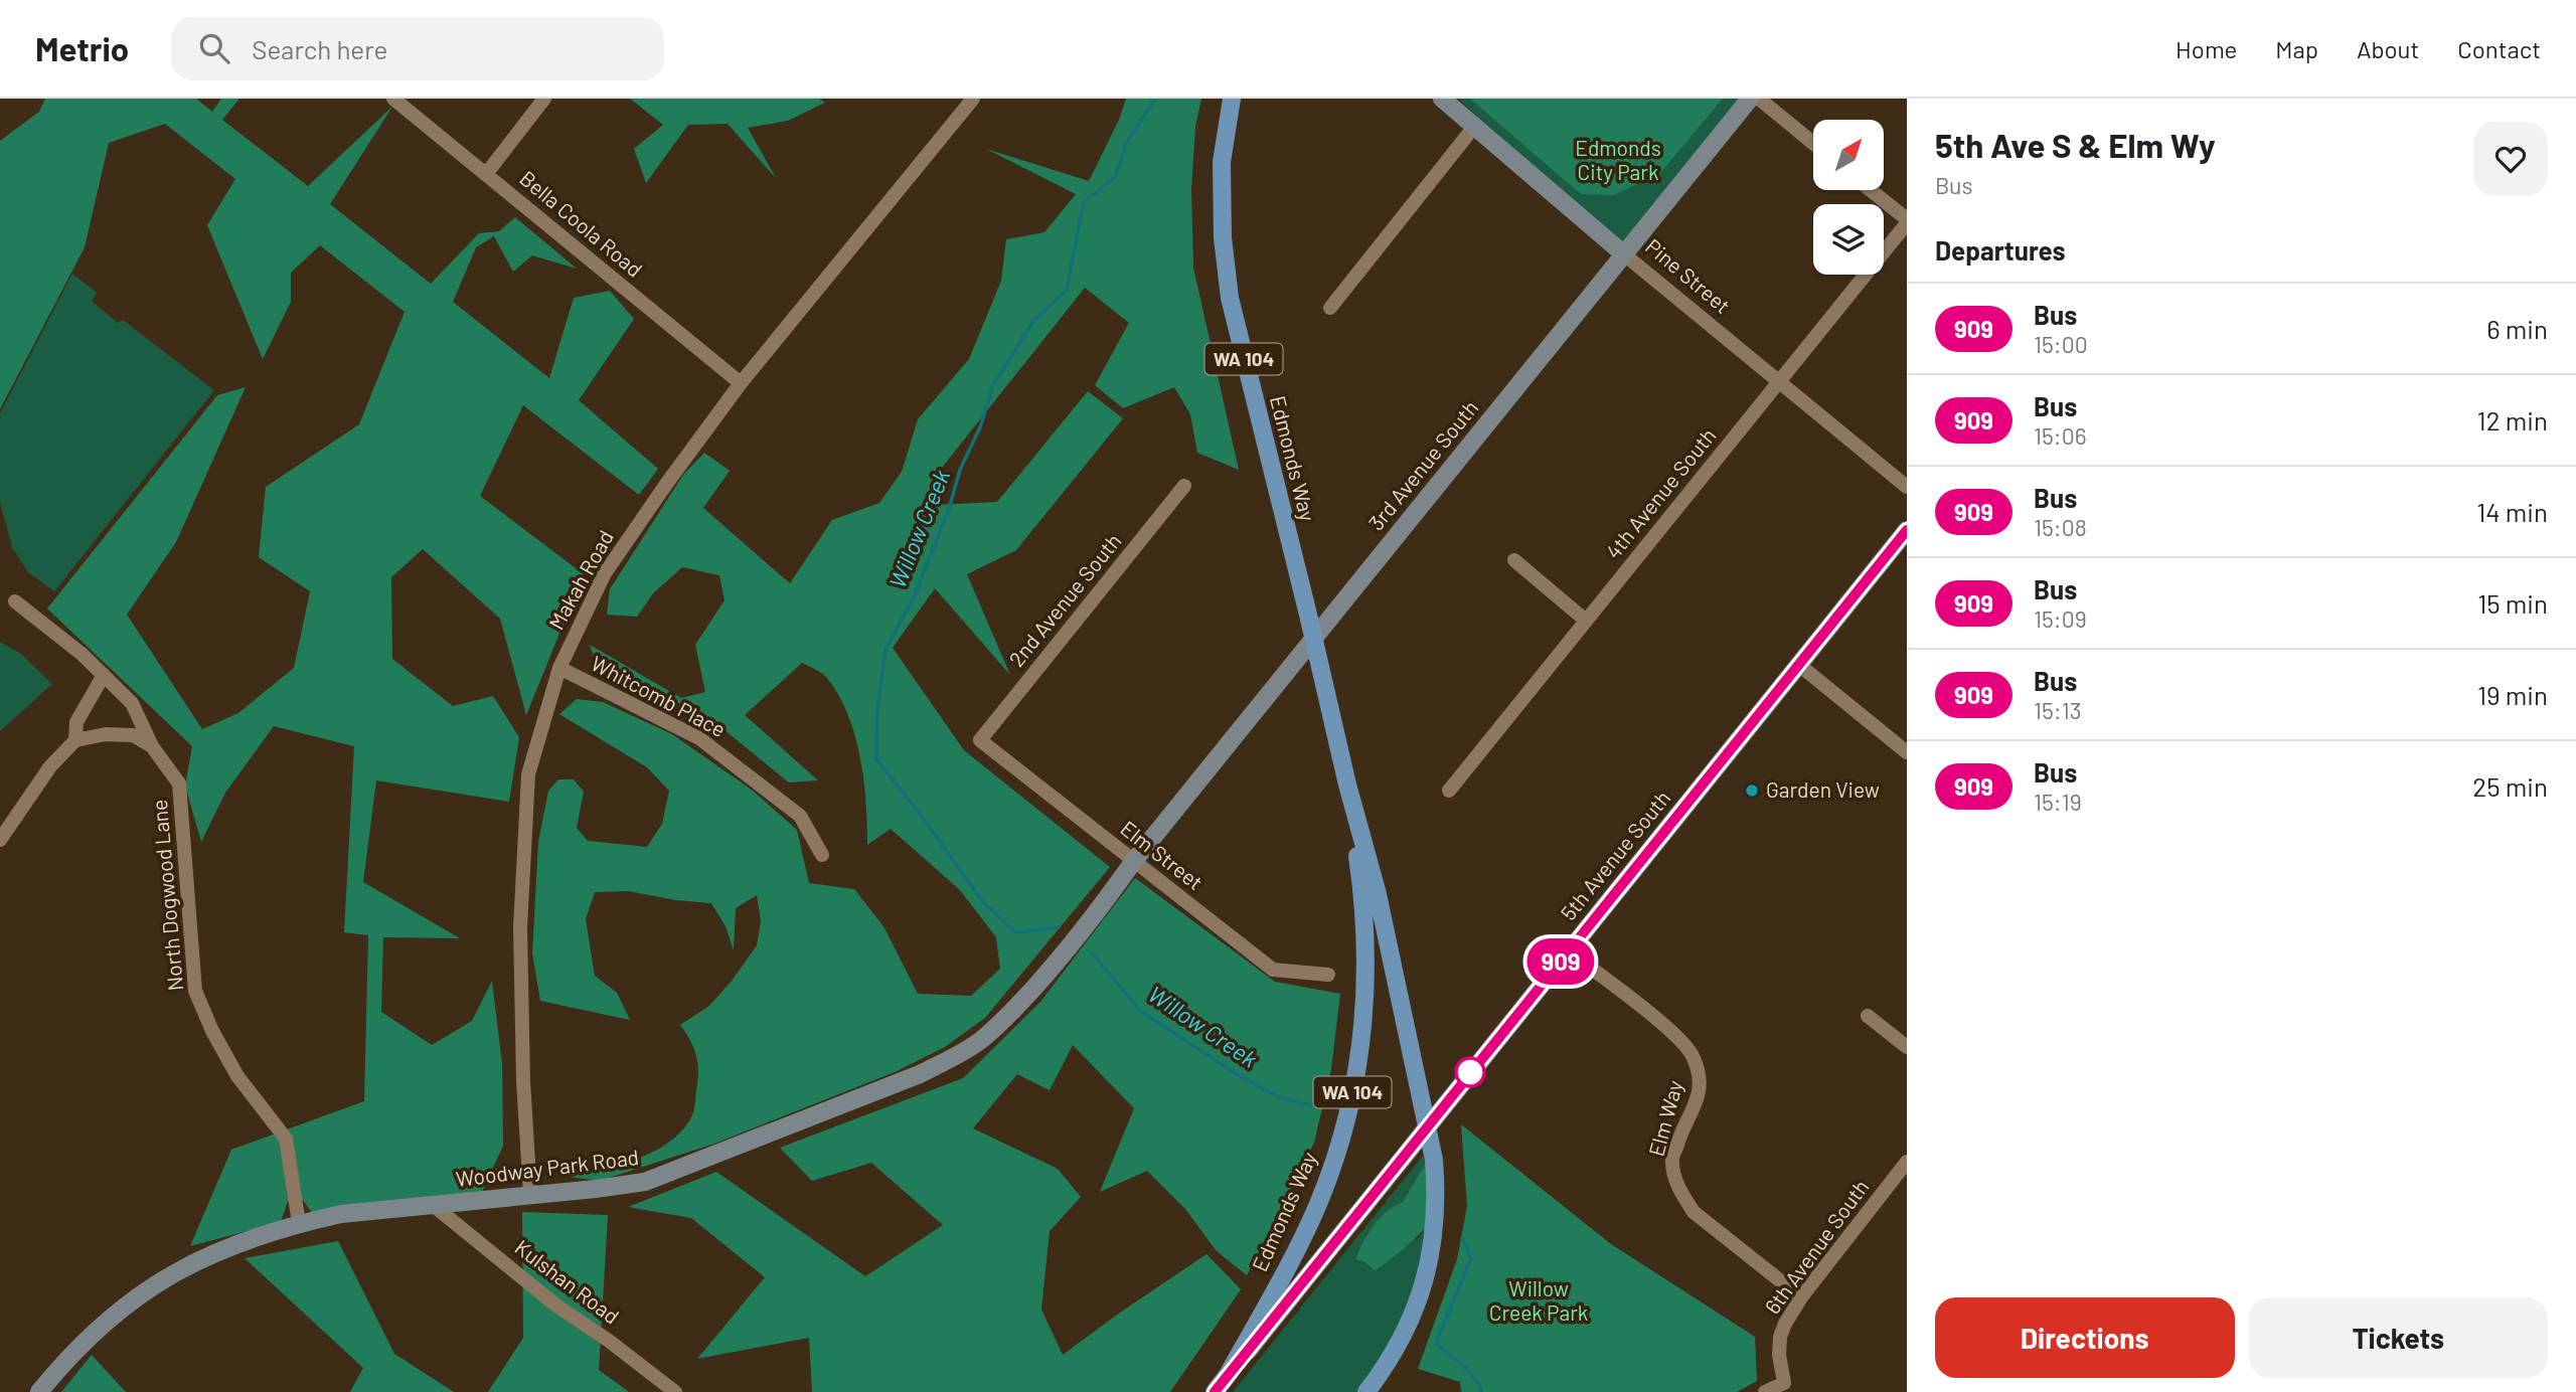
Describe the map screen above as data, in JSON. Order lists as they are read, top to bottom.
{
  "streets": {
    "main road": ["WA 104", "Edmonds Way"],
    "street": [
      "Bella Coola Road",
      "Pine Street",
      "3rd Avenue South",
      "4th Avenue South",
      "Makah Road",
      "2nd Avenue South",
      "Whitcomb Place",
      "Elm Street",
      "5th Avenue South",
      "North Dogwood Lane",
      "Elm Way",
      "Woodway Park Road",
      "6th Avenue South",
      "Kulshan Road"
    ]
  },
  "crossings": [
    ["Bella Coola Road", "Makah Road"],
    ["Pine Street", "3rd Avenue South"],
    ["Pine Street", "4th Avenue South"],
    ["Edmonds Way", "5th Avenue South"],
    ["3rd Avenue South", "Elm Street"],
    ["3rd Avenue South", "Woodway Park Road"],
    ["Makah Road", "Whitcomb Place"],
    ["Makah Road", "Woodway Park Road"],
    ["2nd Avenue South", "Elm Street"],
    ["Elm Street", "Woodway Park Road"],
    ["5th Avenue South", "Elm Way"],
    ["North Dogwood Lane", "Woodway Park Road"],
    ["Elm Way", "6th Avenue South"],
    ["Woodway Park Road", "Kulshan Road"]
  ],
  "water": ["Willow Creek"],
  "parks": ["Edmonds City Park", "Willow Creek Park"],
  "places": ["Garden View"],
  "lines": ["bus line 909"],
  "north": "top right",
  "page": {
    "header": "Metrio",
    "search": "Search here",
    "nav": [
      "Home",
      "Map",
      "About",
      "Contact"
    ],
    "on_map": "909",
    "heading": [
      ["5th Ave S & Elm Wy", "Bus"],
      "Departures"
    ],
    "list": [
      {
        "mark": "909",
        "name": "Bus",
        "note": "15:00",
        "value": "6 min"
      },
      {
        "mark": "909",
        "name": "Bus",
        "note": "15:06",
        "value": "12 min"
      },
      {
        "mark": "909",
        "name": "Bus",
        "note": "15:08",
        "value": "14 min"
      },
      {
        "mark": "909",
        "name": "Bus",
        "note": "15:09",
        "value": "15 min"
      },
      {
        "mark": "909",
        "name": "Bus",
        "note": "15:13",
        "value": "19 min"
      },
      {
        "mark": "909",
        "name": "Bus",
        "note": "15:19",
        "value": "25 min"
      }
    ],
    "buttons": ["Directions", "Tickets"]
  }
}
